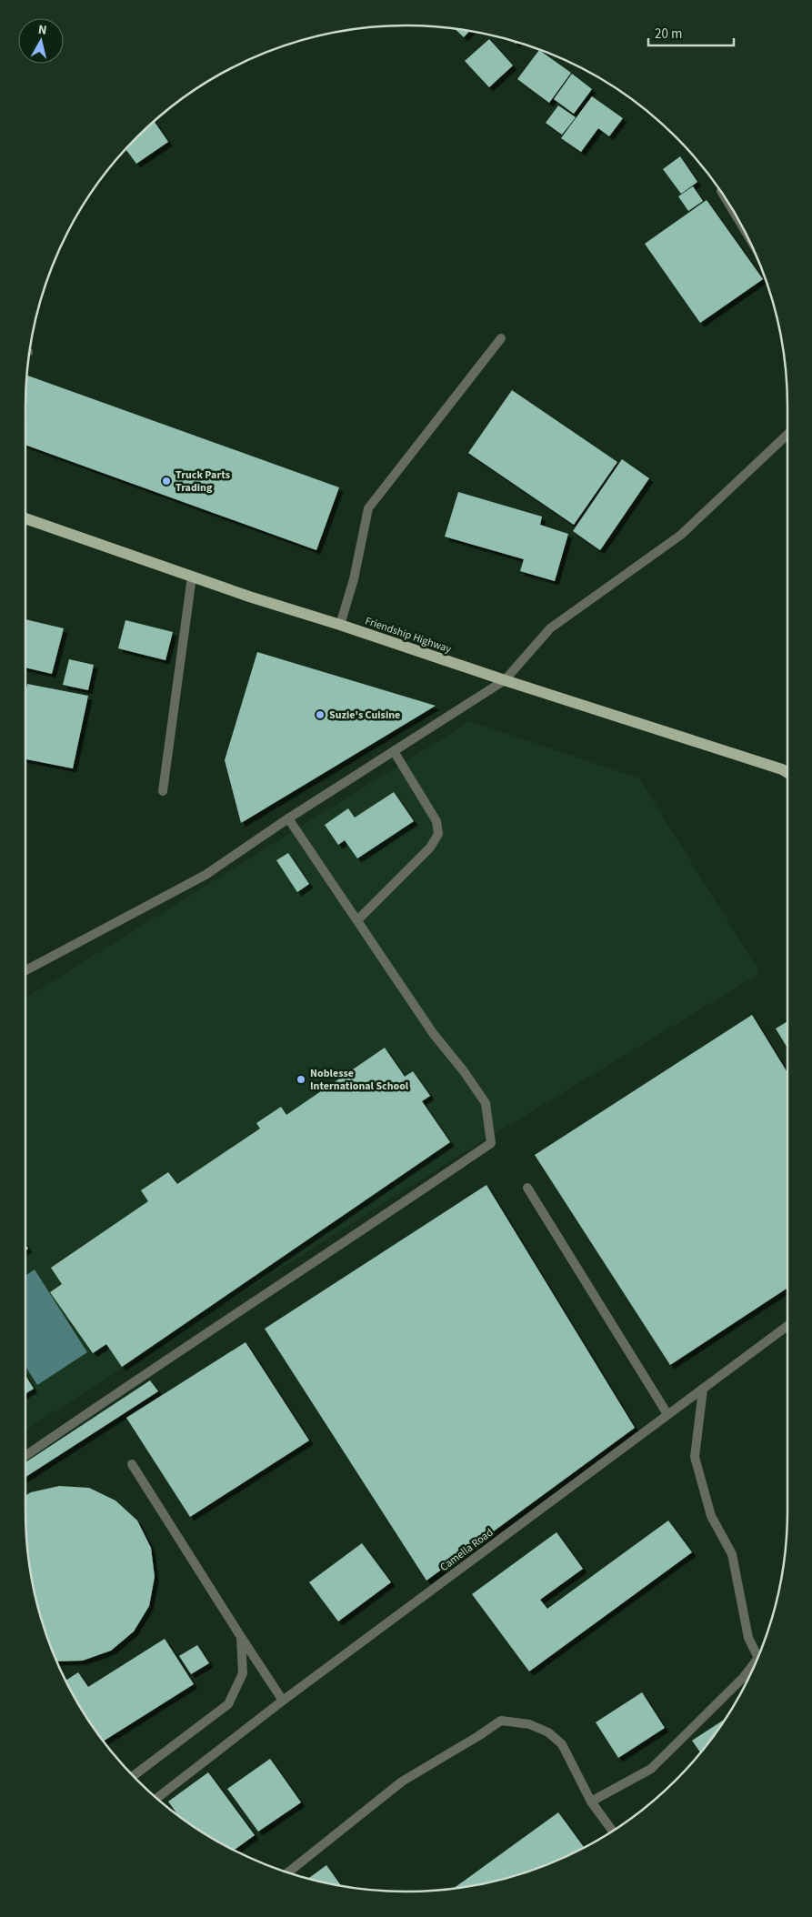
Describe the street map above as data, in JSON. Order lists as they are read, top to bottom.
{
  "streets": {
    "main road": ["Friendship Highway"],
    "street": ["Camella Road"]
  },
  "places": ["Truck Parts Trading", "Suzie's Cuisine", "Noblesse International School"],
  "scale_bar": "20 m",
  "north": "top"
}
